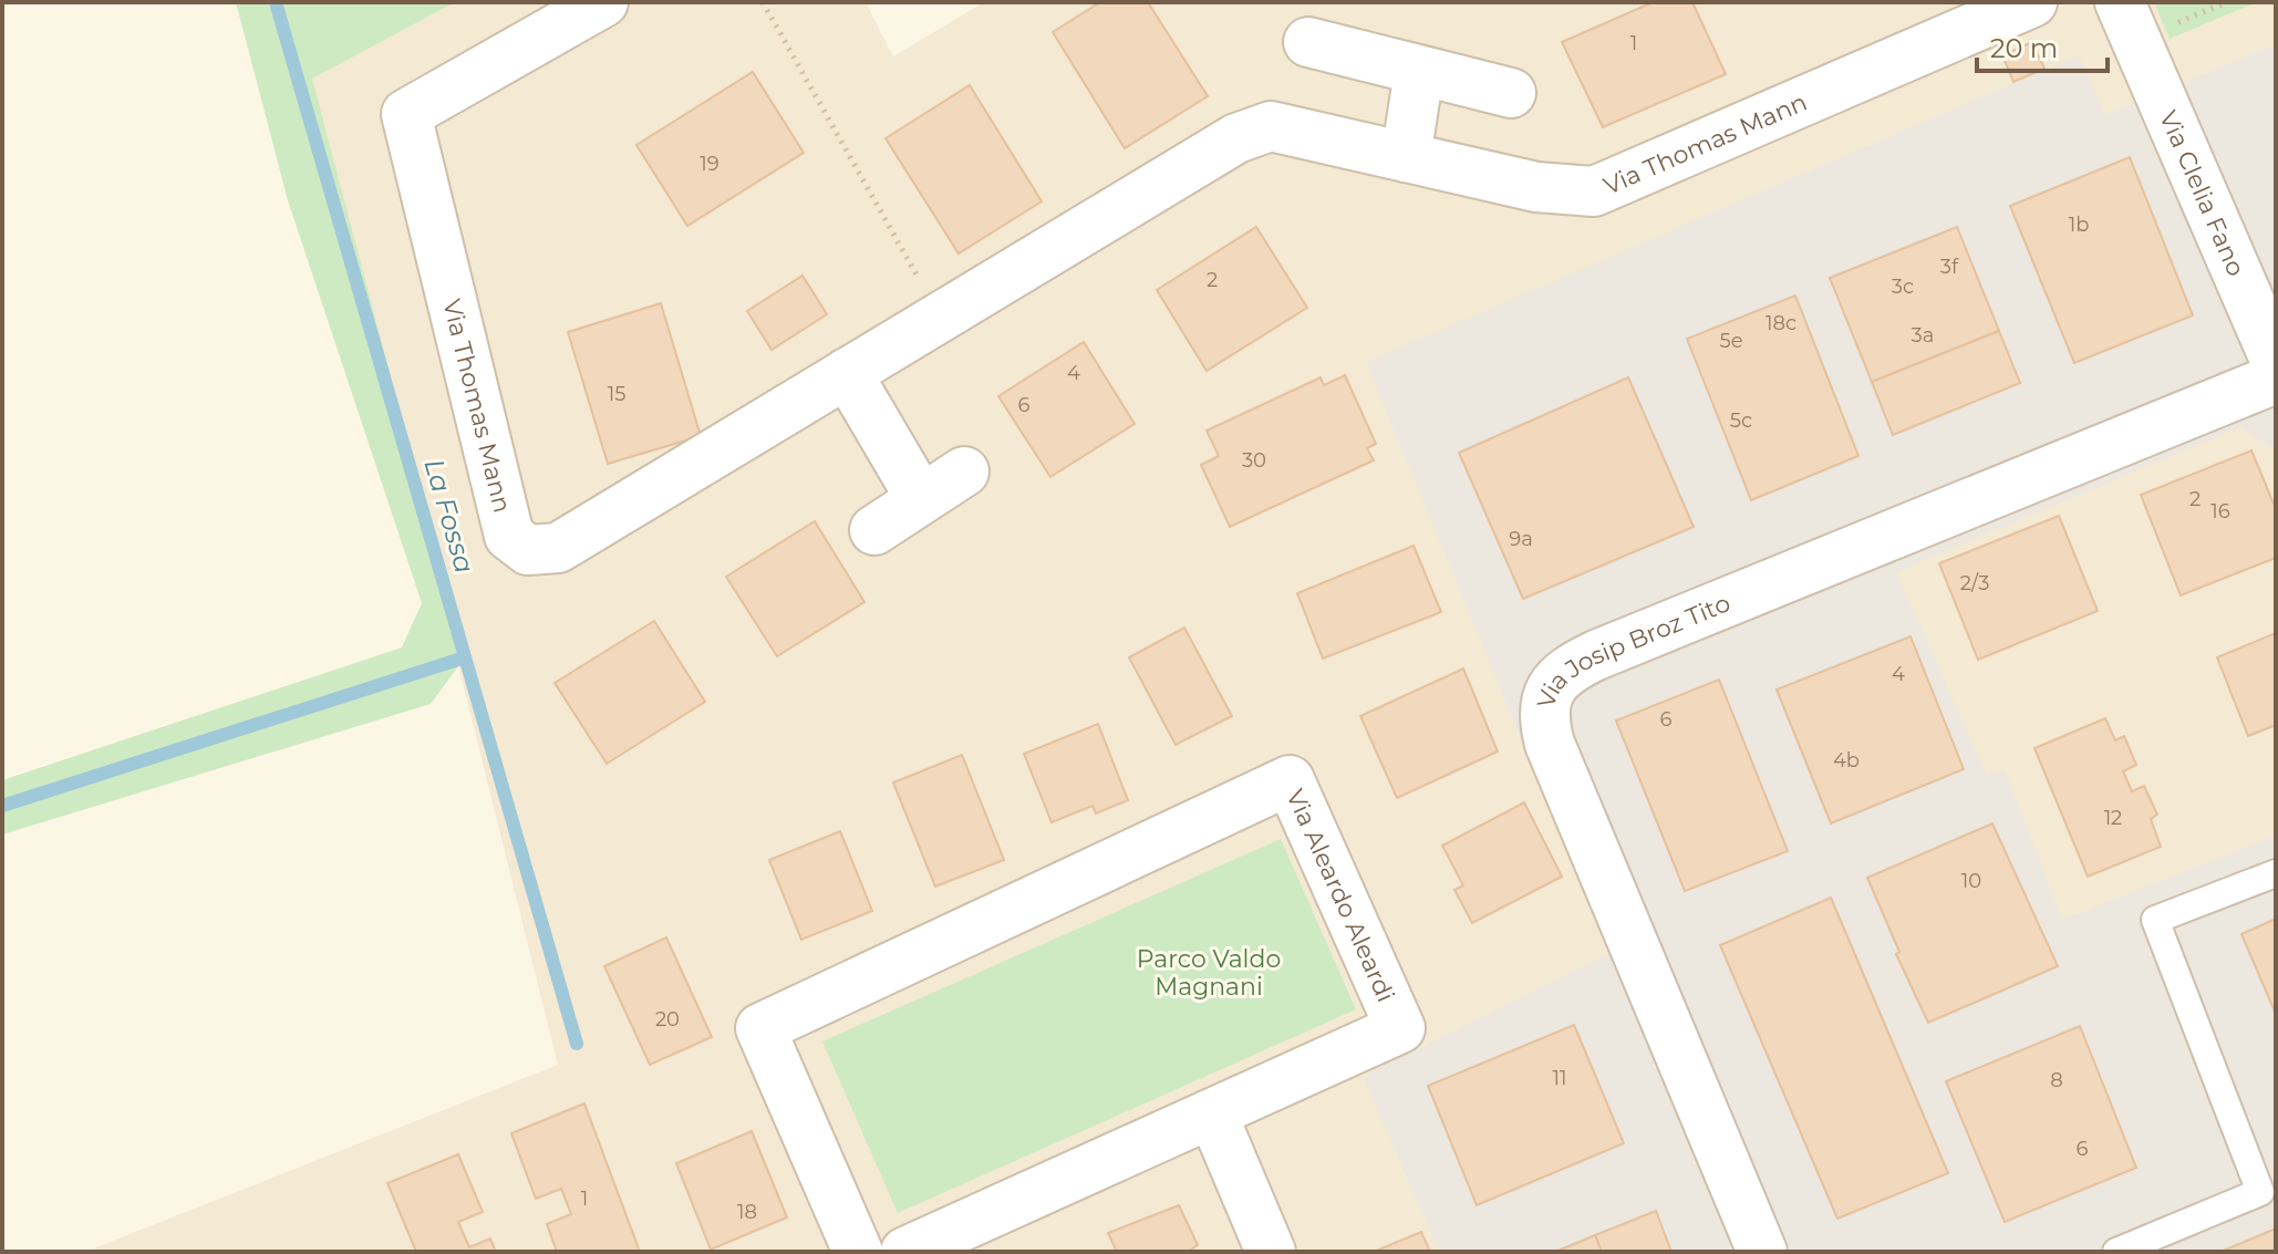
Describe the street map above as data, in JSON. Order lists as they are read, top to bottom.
{
  "streets": {
    "street": [
      "Via Thomas Mann",
      "Via Clelia Fano",
      "Via Josip Broz Tito",
      "Via Aleardo Aleardi"
    ]
  },
  "water": ["La Fossa"],
  "parks": ["Parco Valdo Magnani"],
  "house_numbers": [
    "1",
    "19",
    "1b",
    "3f",
    "2",
    "3c",
    "18c",
    "3a",
    "5e",
    "4",
    "15",
    "6",
    "5c",
    "30",
    "2",
    "16",
    "9a",
    "2/3",
    "4",
    "6",
    "4b",
    "12",
    "10",
    "20",
    "11",
    "8",
    "6",
    "1",
    "18"
  ],
  "scale_bar": "20 m"
}
